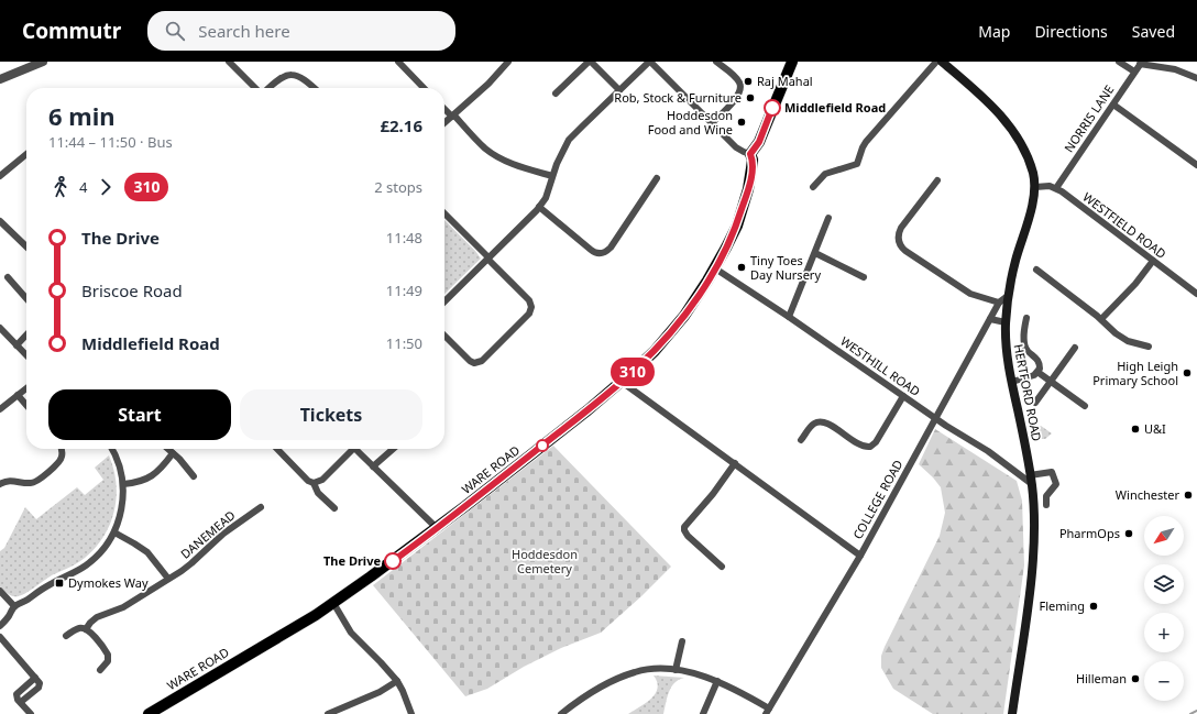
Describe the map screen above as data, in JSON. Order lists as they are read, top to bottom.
{
  "streets": {
    "main road": ["HERTFORD ROAD", "WARE ROAD"],
    "street": [
      "NORRIS LANE",
      "WESTFIELD ROAD",
      "WESTHILL ROAD",
      "COLLEGE ROAD",
      "DANEMEAD"
    ]
  },
  "crossings": [
    ["NORRIS LANE", "WESTFIELD ROAD"],
    ["WESTHILL ROAD", "HERTFORD ROAD"],
    ["WESTHILL ROAD", "WARE ROAD"],
    ["WESTHILL ROAD", "COLLEGE ROAD"],
    ["HERTFORD ROAD", "COLLEGE ROAD"]
  ],
  "parks": ["Hoddesdon Cemetery"],
  "places": {
    "other": [
      "Raj Mahal",
      "Rob, Stock & Furniture",
      "Middlefield Road",
      "Hoddesdon Food and Wine",
      "Tiny Toes Day Nursery",
      "High Leigh Primary School",
      "U&I",
      "Winchester",
      "PharmOps",
      "The Drive",
      "Fleming",
      "Hilleman"
    ],
    "transit": ["Dymokes Way"]
  },
  "lines": ["bus line 310"],
  "north": "bottom left",
  "page": {
    "header": "Commutr",
    "search": "Search here",
    "nav": ["Map", "Directions", "Saved"],
    "on_map": "310",
    "heading": ["6 min", "11:44 – 11:50 · Bus", "£2.16"],
    "legs": ["4", "310", "2 stops"],
    "list": [
      {
        "name": "The Drive",
        "value": "11:48"
      },
      {
        "name": "Briscoe Road",
        "value": "11:49"
      },
      {
        "name": "Middlefield Road",
        "value": "11:50"
      }
    ],
    "buttons": ["Start", "Tickets"],
    "map_buttons": ["+", "−"]
  }
}
